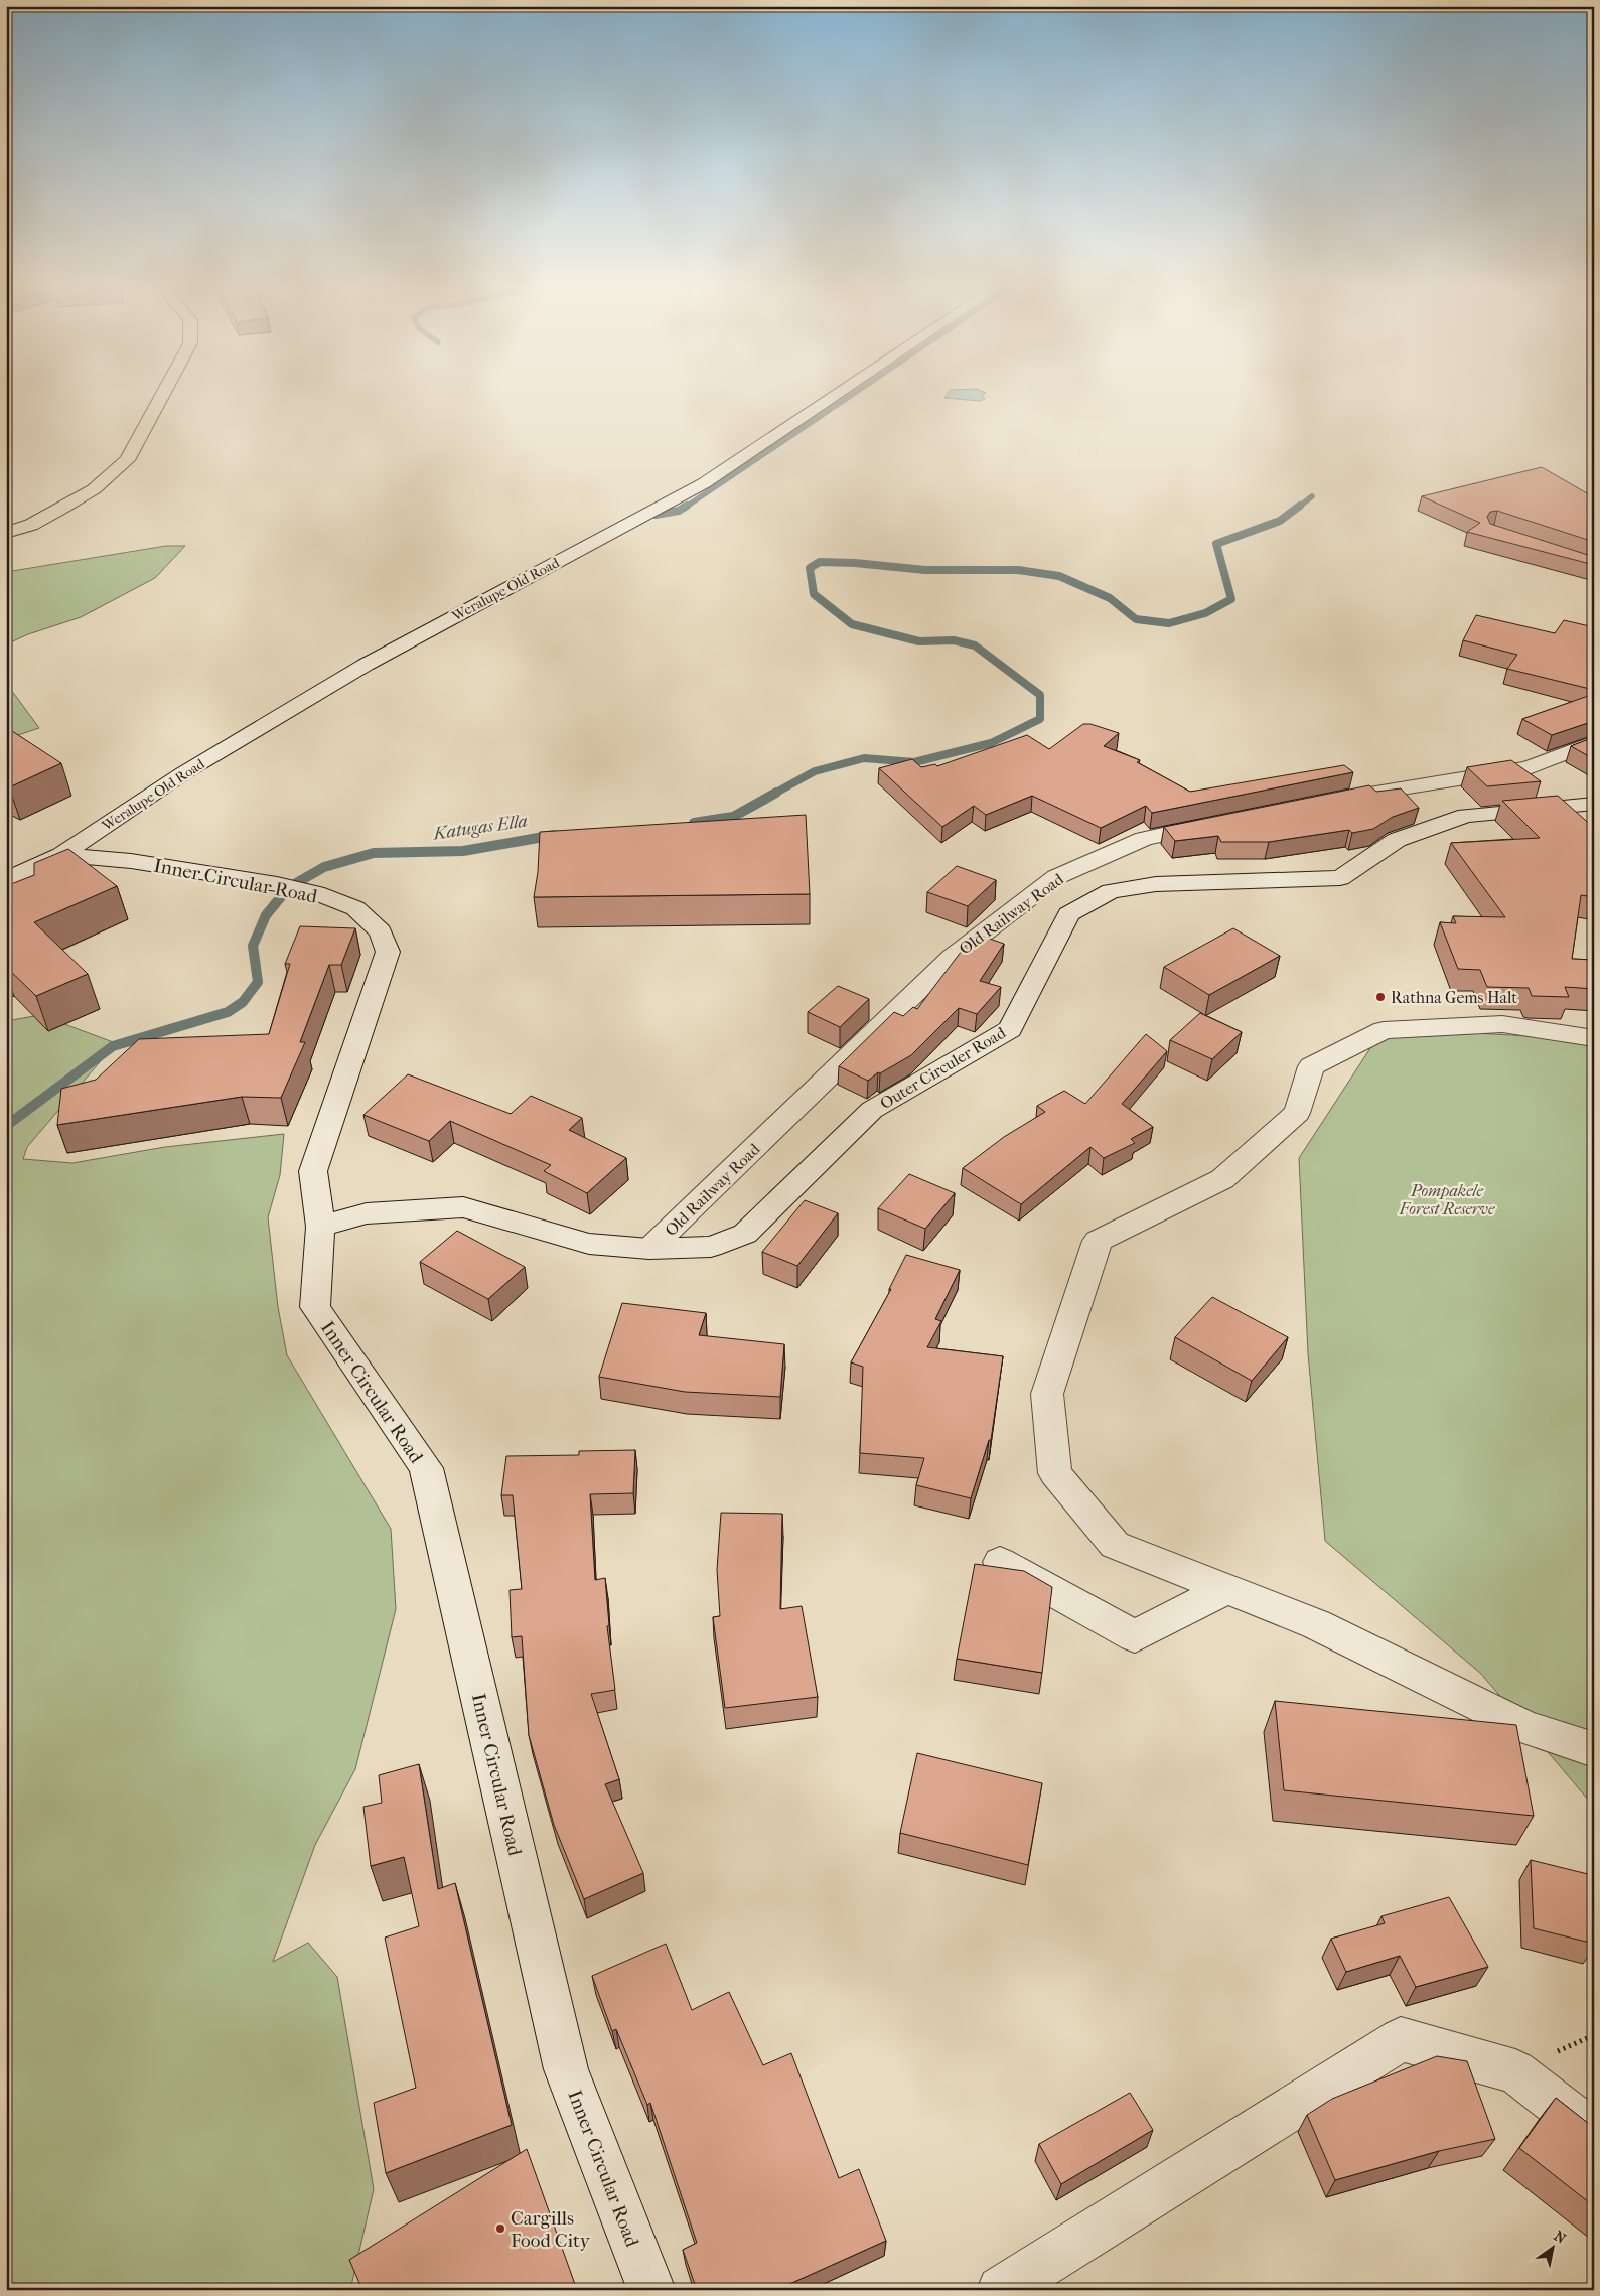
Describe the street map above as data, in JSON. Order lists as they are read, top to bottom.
{
  "streets": {
    "street": [
      "Weralupe Old Road",
      "Inner Circular Road",
      "Old Railway Road",
      "Outer Circuler Road"
    ]
  },
  "crossings": [
    ["Weralupe Old Road", "Inner Circular Road"],
    ["Inner Circular Road", "Outer Circuler Road"],
    ["Old Railway Road", "Outer Circuler Road"]
  ],
  "water": ["Katugas Ella"],
  "parks": ["Pompakele Forest Reserve"],
  "places": ["Rathna Gems Halt", "Cargills Food City"],
  "north": "top right"
}
